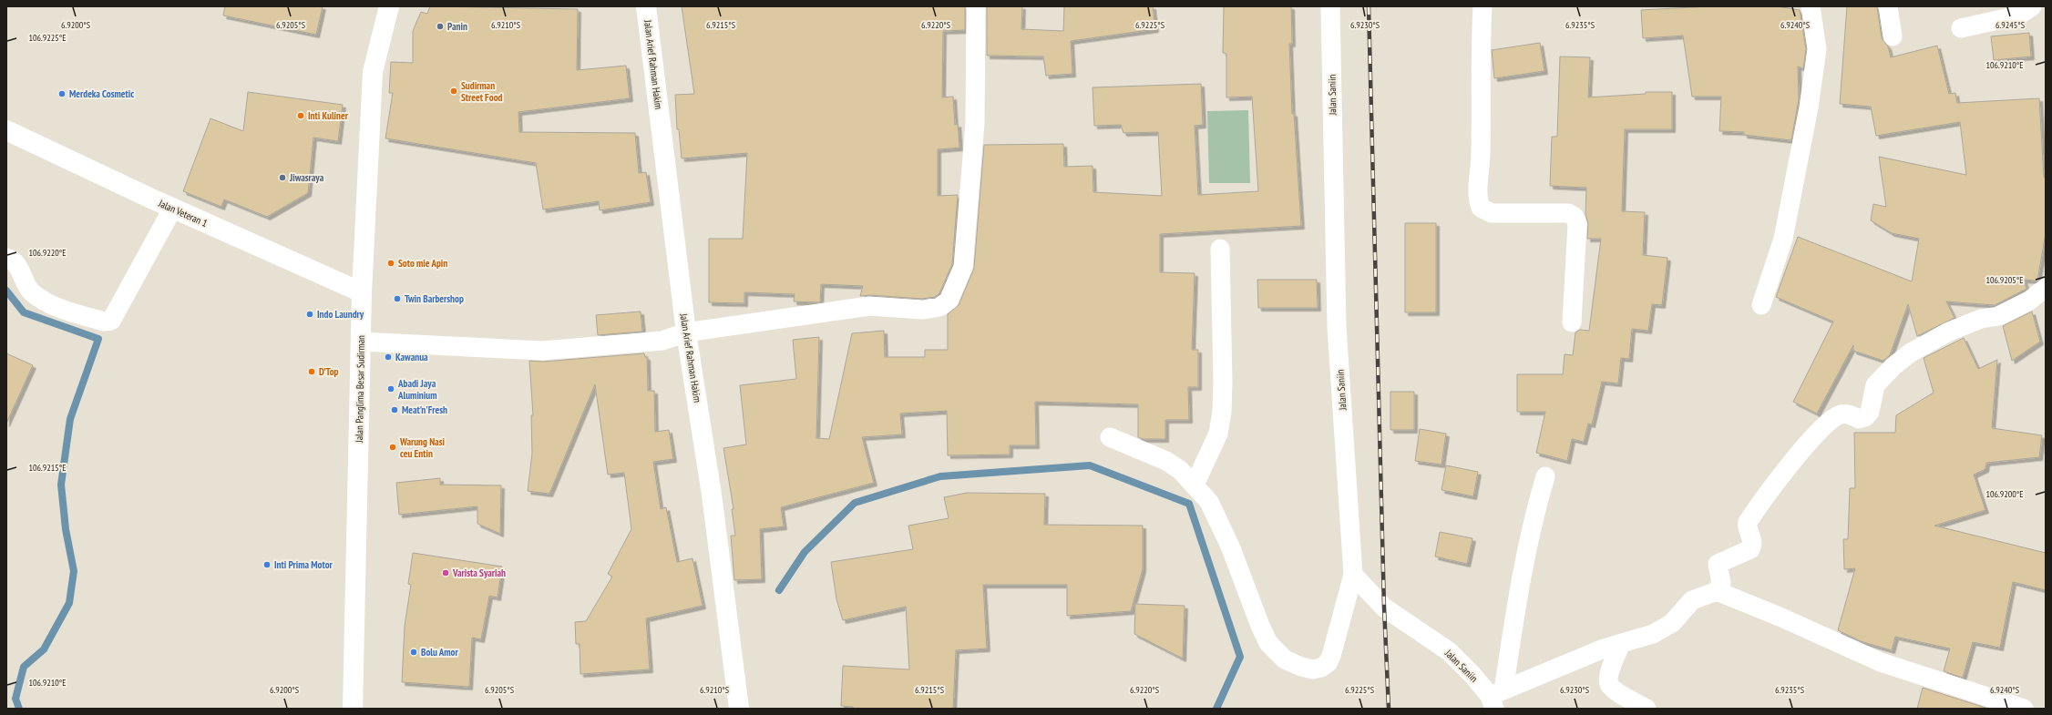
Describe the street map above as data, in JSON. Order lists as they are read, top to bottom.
{
  "streets": {
    "main road": ["Jalan Arief Rahman Hakim", "Jalan Veteran 1", "Jalan Panglima Besar Sudirman"],
    "street": ["Jalan Saniin"]
  },
  "crossings": [
    ["Jalan Veteran 1", "Jalan Panglima Besar Sudirman"]
  ],
  "places": [
    "Panin",
    "Sudirman Street Food",
    "Merdeka Cosmetic",
    "Inti Kuliner",
    "Jiwasraya",
    "Soto mie Apin",
    "Twin Barbershop",
    "Indo Laundry",
    "Kawanua",
    "D’Top",
    "Abadi Jaya Aluminium",
    "Meat'n'Fresh",
    "Warung Nasi ceu Entin",
    "Inti Prima Motor",
    "Varista Syariah",
    "Bolu Amor"
  ],
  "coordinates": [
    "6.9245°S",
    "6.9200°S",
    "6.9205°S",
    "6.9210°S",
    "6.9215°S",
    "6.9220°S",
    "6.9225°S",
    "6.9230°S",
    "6.9235°S",
    "6.9240°S",
    "106.9225°E",
    "106.9210°E",
    "106.9220°E",
    "106.9205°E",
    "106.9215°E",
    "106.9200°E"
  ]
}
